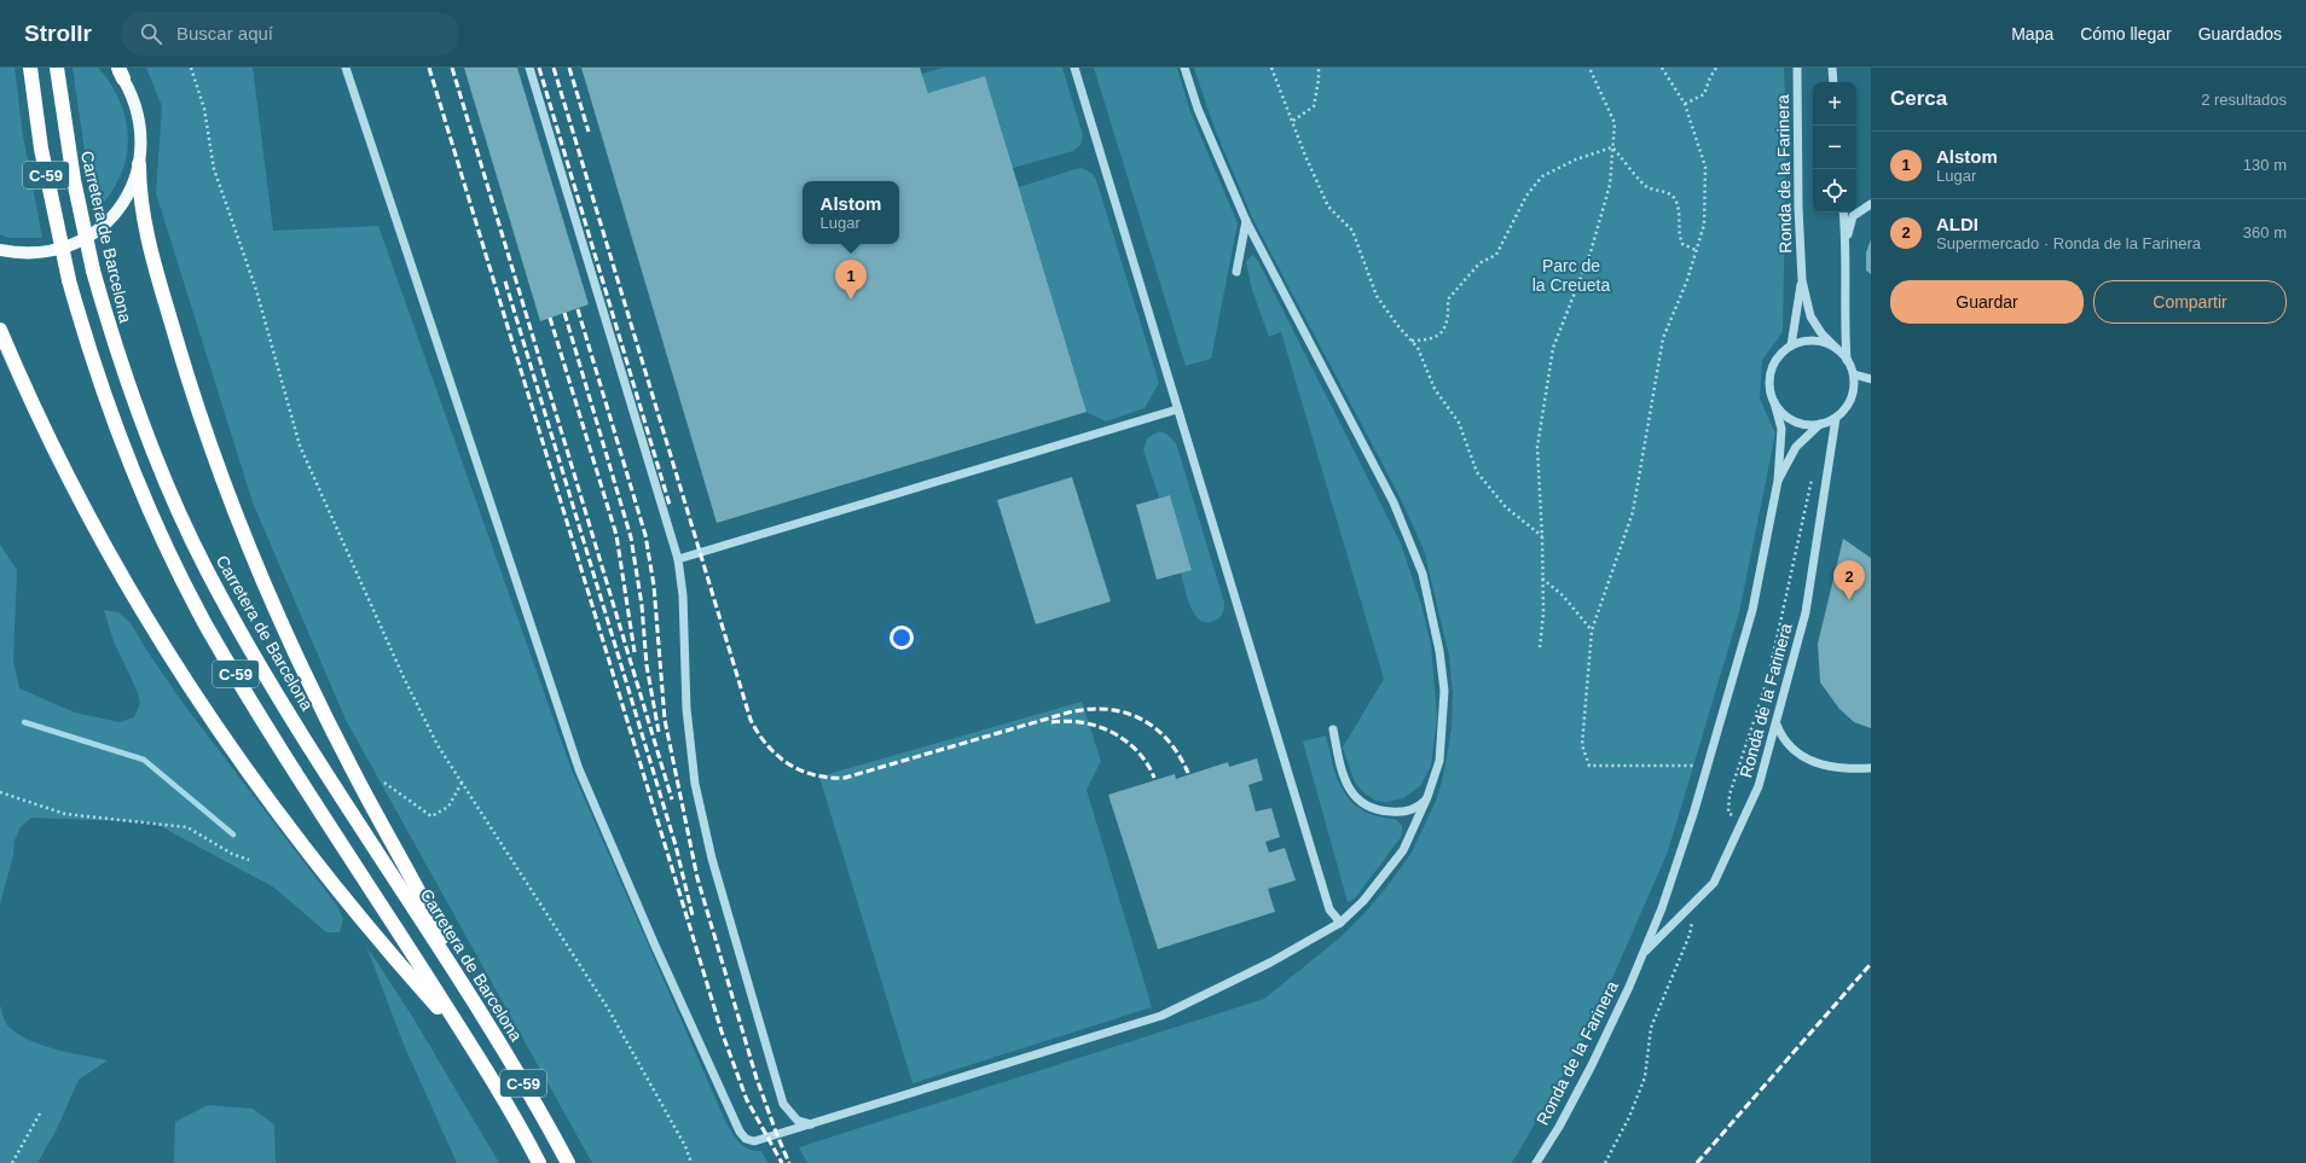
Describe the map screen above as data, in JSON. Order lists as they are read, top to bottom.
{
  "streets": {
    "highway": ["C-59", "Carretera de Barcelona"],
    "street": ["Ronda de la Farinera"]
  },
  "parks": ["Parc de la Creueta"],
  "page": {
    "header": "Strollr",
    "search": "Buscar aquí",
    "nav": ["Mapa", "Cómo llegar", "Guardados"],
    "heading": ["Cerca", "2 resultados"],
    "map_buttons": ["+", "−"],
    "list": [
      {
        "mark": "1",
        "name": "Alstom",
        "note": "Lugar",
        "value": "130 m"
      },
      {
        "mark": "2",
        "name": "ALDI",
        "note": "Supermercado · Ronda de la Farinera",
        "value": "360 m"
      }
    ],
    "popup": ["Alstom", "Lugar"],
    "pins": ["1", "2"],
    "buttons": ["Guardar", "Compartir"]
  }
}
